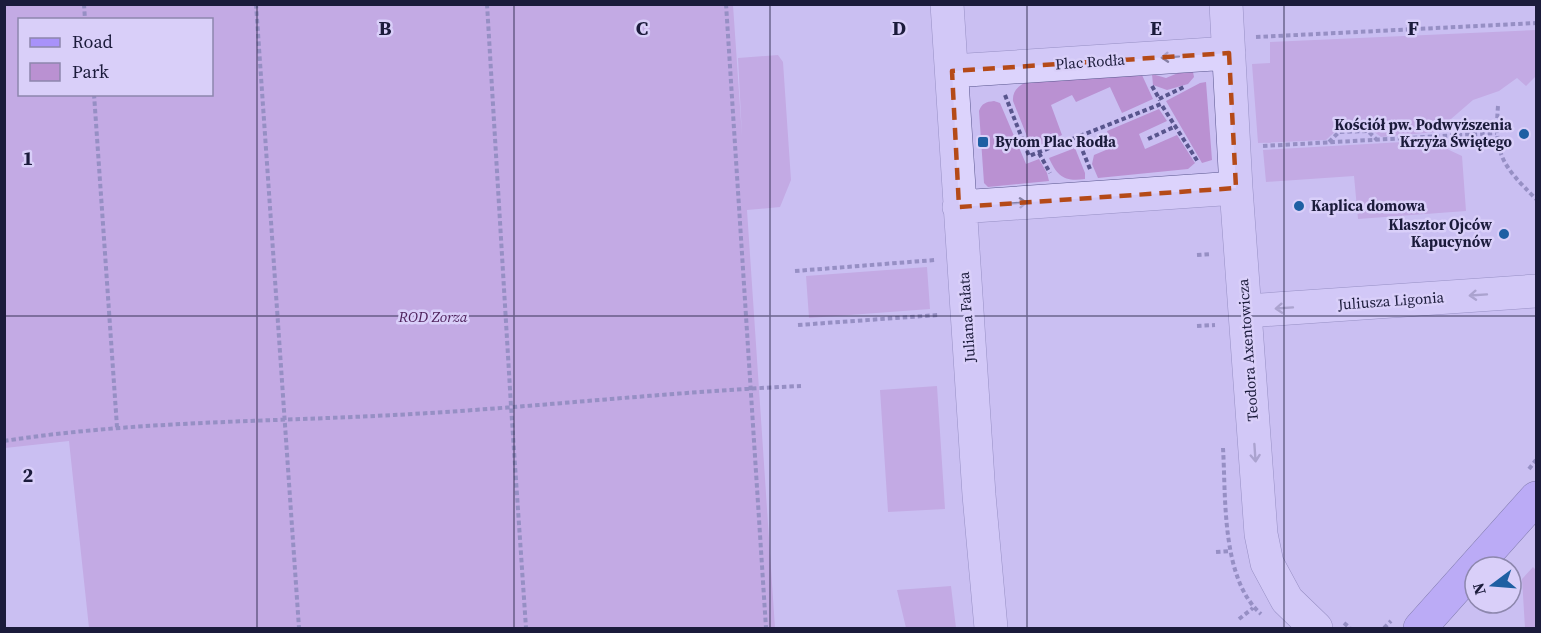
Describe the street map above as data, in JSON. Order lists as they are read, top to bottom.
{
  "streets": {
    "street": [
      "Plac Rodła",
      "Juliusza Ligonia",
      "Juliana Fałata",
      "Teodora Axentowicza"
    ]
  },
  "crossings": [
    ["Plac Rodła", "Juliana Fałata"],
    ["Plac Rodła", "Teodora Axentowicza"],
    ["Juliusza Ligonia", "Teodora Axentowicza"]
  ],
  "one_way": ["Juliusza Ligonia", "Teodora Axentowicza"],
  "parks": ["ROD Zorza"],
  "places": {
    "other": ["Kościół pw. Podwyższenia Krzyża Świętego", "Kaplica domowa", "Klasztor Ojców Kapucynów"],
    "transit": ["Bytom Plac Rodła"]
  },
  "legend": ["Road", "Park"],
  "north": "left",
  "grid": {
    "columns": [
      "B",
      "C",
      "D",
      "E",
      "F"
    ],
    "rows": ["1", "2"]
  }
}
